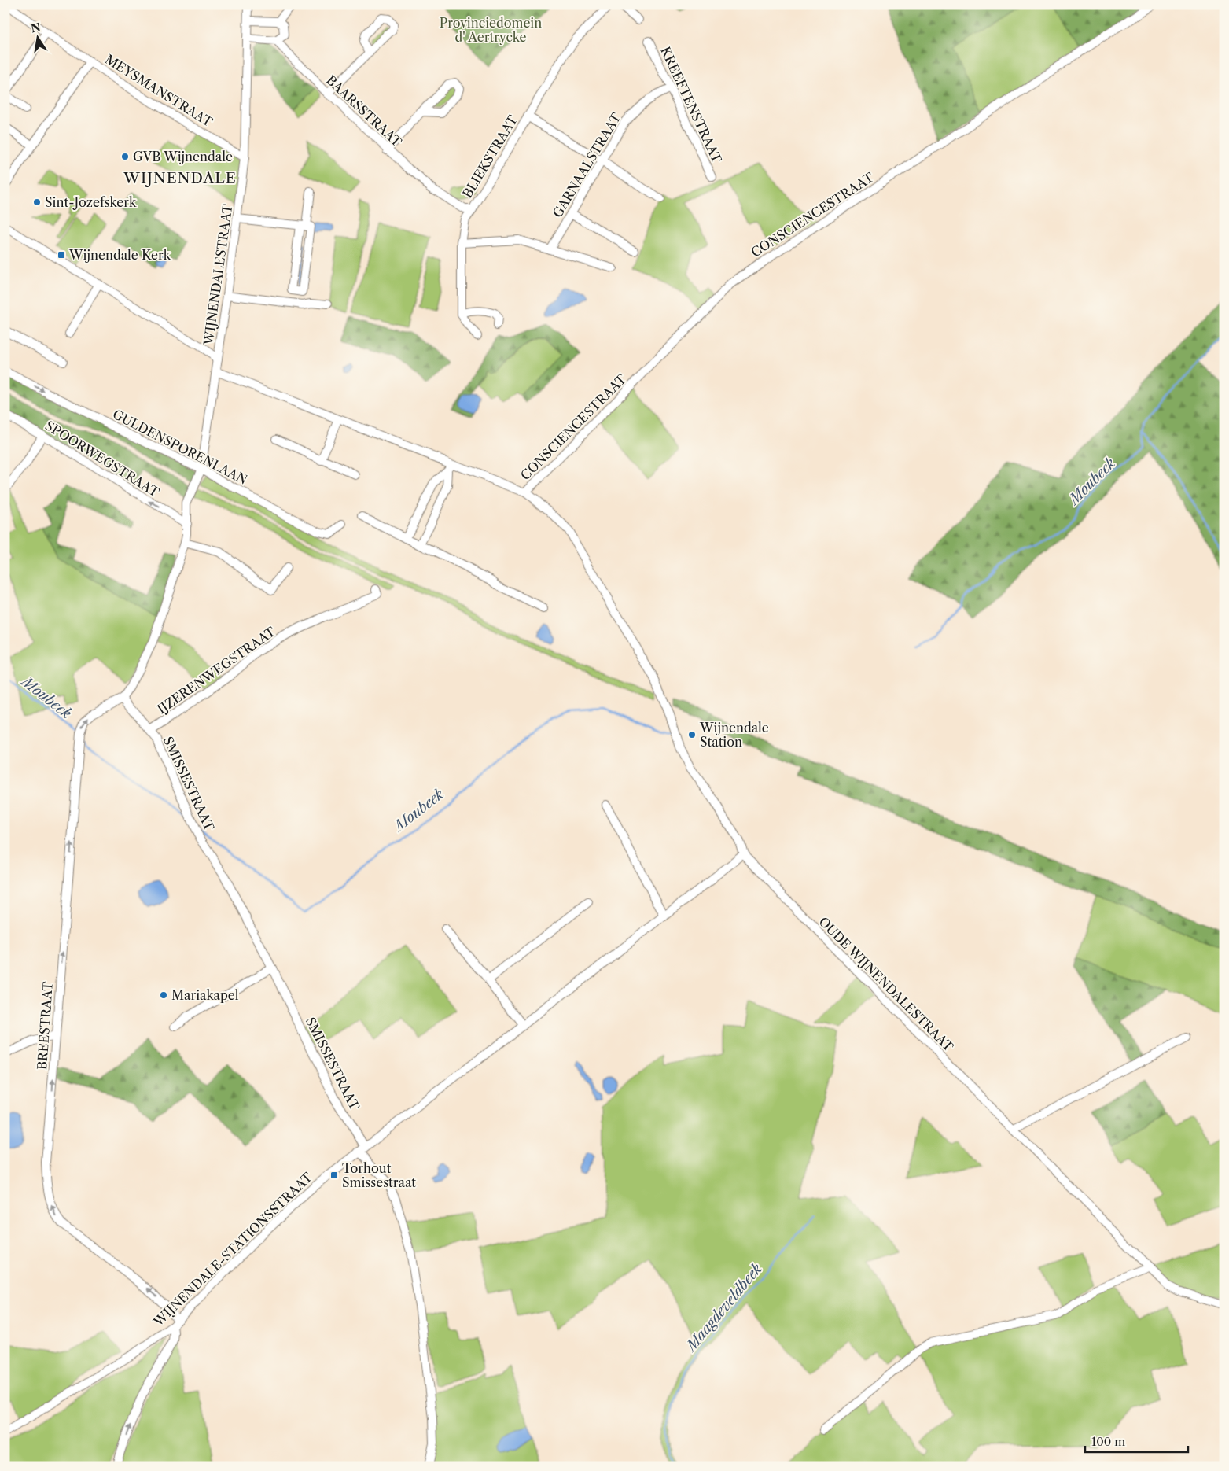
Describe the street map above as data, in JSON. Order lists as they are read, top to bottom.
{
  "streets": {
    "street": [
      "MEYSMANSTRAAT",
      "KREEFTENSTRAAT",
      "BAARSSTRAAT",
      "BLIEKSTRAAT",
      "GARNAALSTRAAT",
      "CONSCIENCESTRAAT",
      "WIJNENDALESTRAAT",
      "GULDENSPORENLAAN",
      "SPOORWEGSTRAAT",
      "IJZERENWEGSTRAAT",
      "SMISSESTRAAT",
      "OUDE WIJNENDALESTRAAT",
      "BREESTRAAT",
      "WIJNENDALE-STATIONSSTRAAT"
    ]
  },
  "crossings": [
    ["MEYSMANSTRAAT", "WIJNENDALESTRAAT"],
    ["KREEFTENSTRAAT", "GARNAALSTRAAT"],
    ["BAARSSTRAAT", "BLIEKSTRAAT"],
    ["CONSCIENCESTRAAT", "OUDE WIJNENDALESTRAAT"],
    ["CONSCIENCESTRAAT", "WIJNENDALE-STATIONSSTRAAT"],
    ["IJZERENWEGSTRAAT", "SMISSESTRAAT"],
    ["SMISSESTRAAT", "BREESTRAAT"],
    ["SMISSESTRAAT", "WIJNENDALE-STATIONSSTRAAT"],
    ["OUDE WIJNENDALESTRAAT", "WIJNENDALE-STATIONSSTRAAT"],
    ["BREESTRAAT", "WIJNENDALE-STATIONSSTRAAT"]
  ],
  "one_way": ["GULDENSPORENLAAN", "SPOORWEGSTRAAT", "BREESTRAAT"],
  "districts": ["WIJNENDALE"],
  "water": ["Moubeek", "Maagdeveldbeek"],
  "parks": ["Provinciedomein d' Aertrycke"],
  "places": {
    "other": [
      "GVB Wijnendale",
      "Sint-Jozefskerk",
      "Wijnendale Station",
      "Mariakapel"
    ],
    "transit": ["Wijnendale Kerk", "Torhout Smissestraat"]
  },
  "scale_bar": "100 m",
  "north": "top"
}
